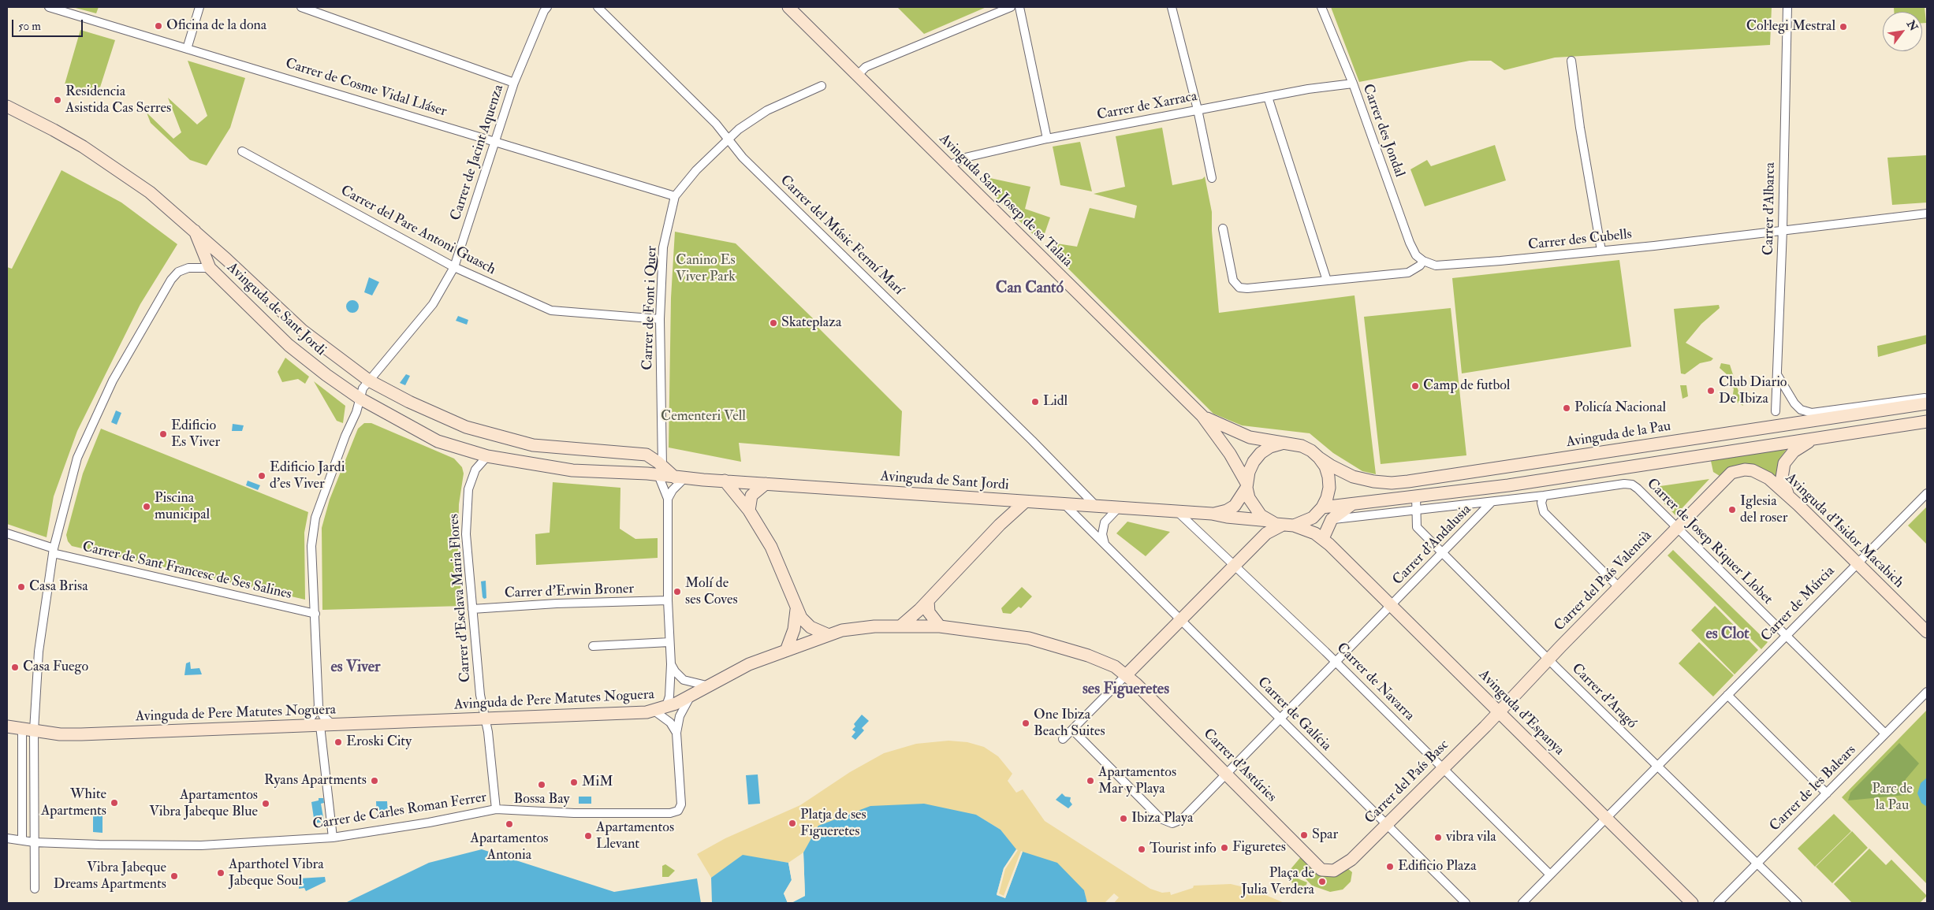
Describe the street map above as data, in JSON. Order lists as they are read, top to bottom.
{
  "streets": {
    "street": [
      "Carrer de Cosme Vidal Lláser",
      "Carrer de Xarraca",
      "Carrer des Jondal",
      "Carrer de Jacint Aquenza",
      "Avinguda Sant Josep de sa Talaia",
      "Carrer d'Albarca",
      "Carrer del Pare Antoni Guasch",
      "Carrer del Músic Fermí Marí",
      "Carrer des Cubells",
      "Carrer de Font i Quer",
      "Avinguda de Sant Jordi",
      "Avinguda de la Pau",
      "Avinguda d'Isidor Macabich",
      "Carrer de Josep Riquer Llobet",
      "Carrer d'Andalusia",
      "Carrer de Sant Francesc de Ses Salines",
      "Carrer del País Valencià",
      "Carrer d'Erwin Broner",
      "Carrer d'Esclava Maria Flores",
      "Carrer de Múrcia",
      "Carrer de Navarra",
      "Carrer d'Aragó",
      "Avinguda de Pere Matutes Noguera",
      "Avinguda d'Espanya",
      "Carrer de Galícia",
      "Carrer d'Astúries",
      "Carrer del País Basc",
      "Carrer de les Balears",
      "Carrer de Carles Roman Ferrer"
    ]
  },
  "crossings": [
    ["Carrer de Cosme Vidal Lláser", "Carrer de Jacint Aquenza"],
    ["Carrer de Cosme Vidal Lláser", "Carrer de Font i Quer"],
    ["Carrer de Xarraca", "Carrer des Jondal"],
    ["Carrer de Xarraca", "Avinguda Sant Josep de sa Talaia"],
    ["Carrer des Jondal", "Carrer des Cubells"],
    ["Carrer de Jacint Aquenza", "Carrer del Pare Antoni Guasch"],
    ["Carrer de Jacint Aquenza", "Avinguda de Sant Jordi"],
    ["Carrer de Jacint Aquenza", "Carrer de Sant Francesc de Ses Salines"],
    ["Carrer d'Albarca", "Carrer des Cubells"],
    ["Carrer del Pare Antoni Guasch", "Carrer de Font i Quer"],
    ["Carrer del Músic Fermí Marí", "Carrer de Font i Quer"],
    ["Carrer del Músic Fermí Marí", "Avinguda de Sant Jordi"],
    ["Carrer de Font i Quer", "Avinguda de Sant Jordi"],
    ["Avinguda de Sant Jordi", "Avinguda de la Pau"],
    ["Avinguda de Sant Jordi", "Carrer d'Esclava Maria Flores"],
    ["Avinguda de Sant Jordi", "Carrer de Navarra"],
    ["Avinguda de Sant Jordi", "Avinguda d'Espanya"],
    ["Avinguda de Sant Jordi", "Carrer de Galícia"],
    ["Avinguda de la Pau", "Avinguda d'Espanya"],
    ["Avinguda d'Isidor Macabich", "Carrer del País Valencià"],
    ["Avinguda d'Isidor Macabich", "Carrer de Múrcia"],
    ["Carrer de Josep Riquer Llobet", "Carrer del País Valencià"],
    ["Carrer de Josep Riquer Llobet", "Carrer de Múrcia"],
    ["Carrer de Josep Riquer Llobet", "Carrer de les Balears"],
    ["Carrer d'Andalusia", "Carrer de Navarra"],
    ["Carrer d'Andalusia", "Carrer d'Aragó"],
    ["Carrer d'Andalusia", "Avinguda d'Espanya"],
    ["Carrer d'Andalusia", "Carrer de Galícia"],
    ["Carrer d'Andalusia", "Carrer d'Astúries"],
    ["Carrer del País Valencià", "Carrer d'Aragó"],
    ["Carrer del País Valencià", "Avinguda d'Espanya"],
    ["Carrer del País Valencià", "Carrer del País Basc"],
    ["Carrer d'Erwin Broner", "Carrer d'Esclava Maria Flores"],
    ["Carrer d'Esclava Maria Flores", "Avinguda de Pere Matutes Noguera"],
    ["Carrer d'Esclava Maria Flores", "Carrer de Carles Roman Ferrer"],
    ["Carrer de Múrcia", "Carrer de Navarra"],
    ["Carrer de Múrcia", "Carrer d'Aragó"],
    ["Carrer de Múrcia", "Avinguda d'Espanya"],
    ["Carrer de Navarra", "Carrer del País Basc"],
    ["Carrer d'Aragó", "Carrer de les Balears"],
    ["Avinguda de Pere Matutes Noguera", "Carrer d'Astúries"],
    ["Avinguda d'Espanya", "Carrer del País Basc"],
    ["Carrer de Galícia", "Carrer del País Basc"],
    ["Carrer d'Astúries", "Carrer del País Basc"]
  ],
  "districts": [
    "Can Cantó",
    "es Clot",
    "es Viver",
    "ses Figueretes"
  ],
  "parks": ["Canino Es Viver Park", "Cementeri Vell", "Parc de la Pau"],
  "places": [
    "Oficina de la dona",
    "Col·legi Mestral",
    "Residencia Asistida Cas Serres",
    "Skateplaza",
    "Camp de futbol",
    "Club Diario De Ibiza",
    "Lidl",
    "Policía Nacional",
    "Edificio Es Viver",
    "Edificio Jardi d'es Viver",
    "Piscina municipal",
    "Iglesia del roser",
    "Casa Brisa",
    "Molí de ses Coves",
    "Casa Fuego",
    "One Ibiza Beach Suites",
    "Eroski City",
    "Ryans Apartments",
    "Apartamentos Mar y Playa",
    "MiM",
    "Bossa Bay",
    "White Apartments",
    "Apartamentos Vibra Jabeque Blue",
    "Ibiza Playa",
    "Platja de ses Figueretes",
    "Apartamentos Antonia",
    "Spar",
    "Apartamentos Llevant",
    "vibra vila",
    "Figuretes",
    "Tourist info",
    "Edificio Plaza",
    "Aparthotel Vibra Jabeque Soul",
    "Vibra Jabeque Dreams Apartments",
    "Plaça de Julia Verdera"
  ],
  "scale_bar": "50 m",
  "north": "top right"
}
